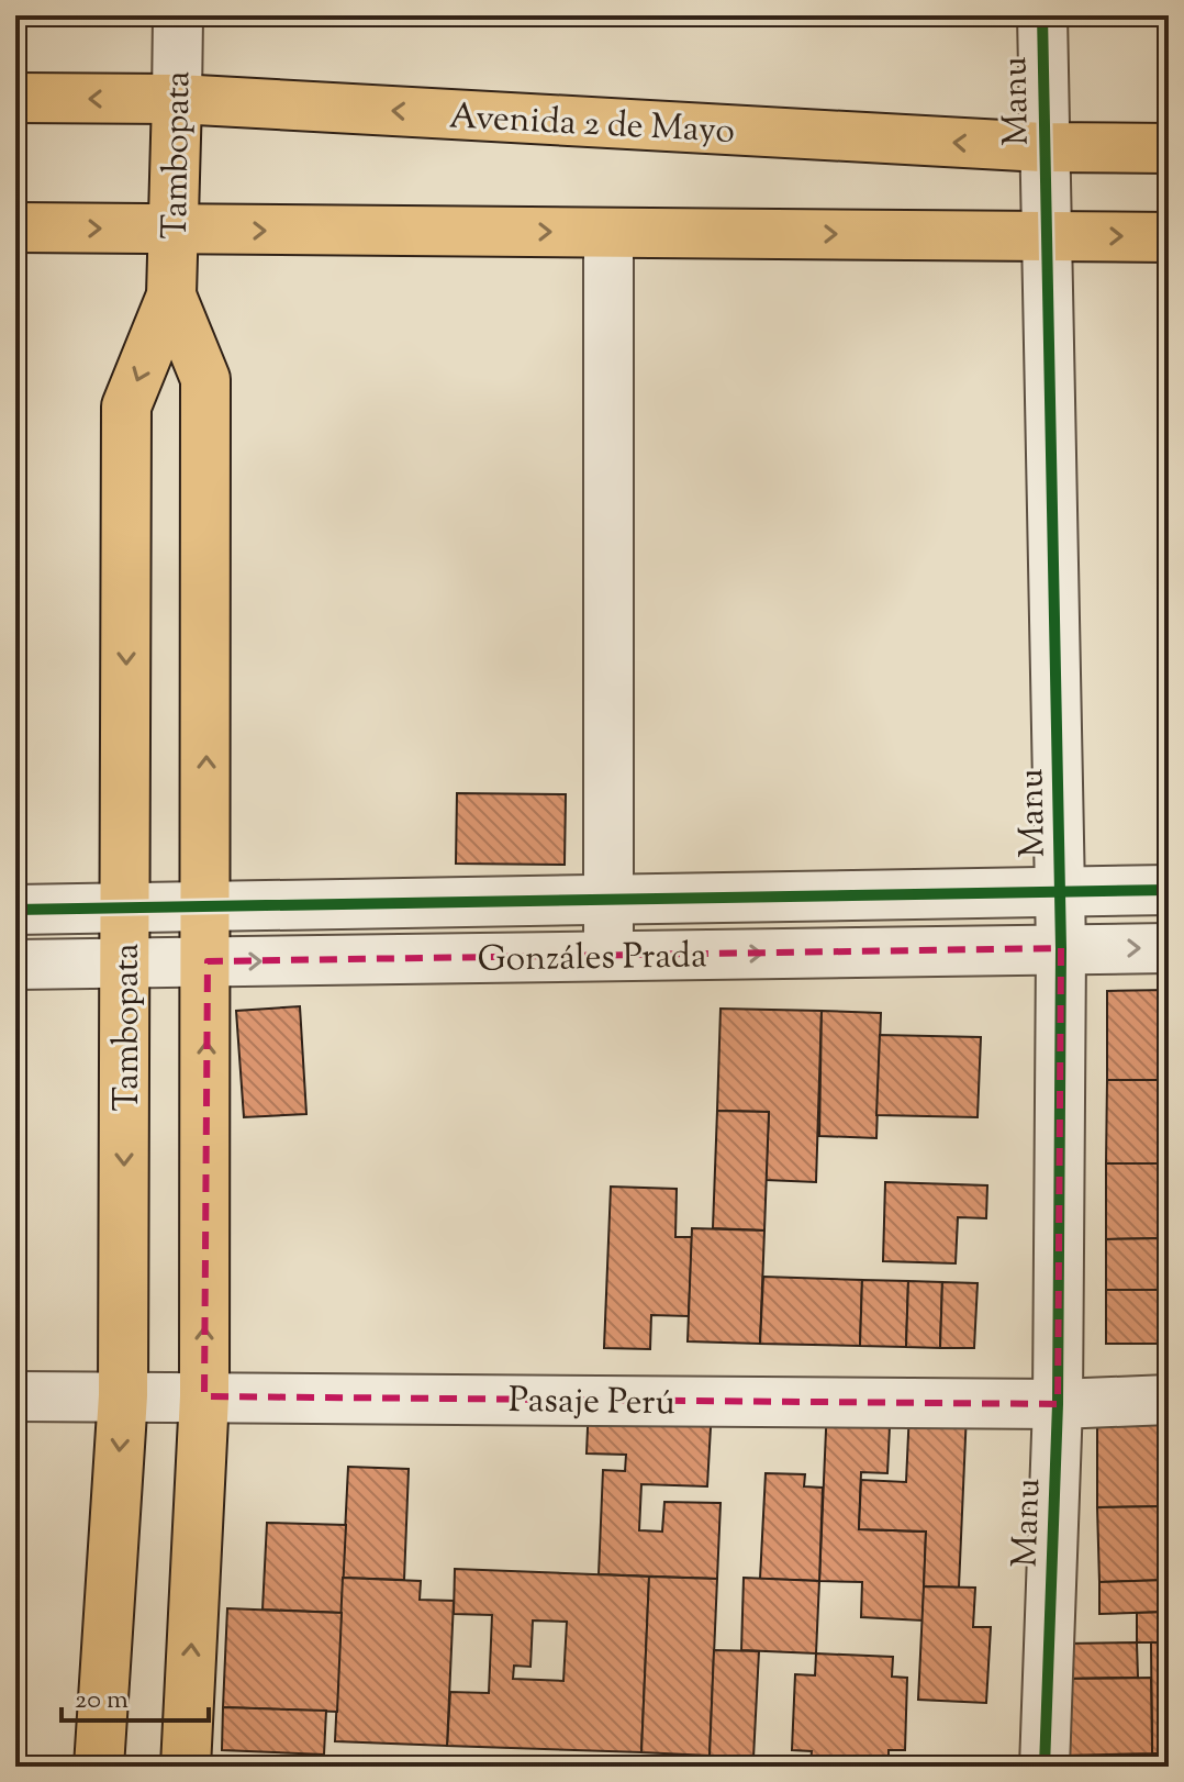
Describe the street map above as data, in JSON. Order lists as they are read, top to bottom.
{
  "streets": {
    "main road": ["Avenida 2 de Mayo", "Tambopata"],
    "street": ["Manu", "Gonzáles Prada", "Pasaje Perú"]
  },
  "crossings": [
    ["Manu", "Avenida 2 de Mayo"],
    ["Manu", "Gonzáles Prada"],
    ["Manu", "Pasaje Perú"],
    ["Avenida 2 de Mayo", "Tambopata"],
    ["Tambopata", "Gonzáles Prada"],
    ["Tambopata", "Pasaje Perú"]
  ],
  "scale_bar": "20 m"
}
